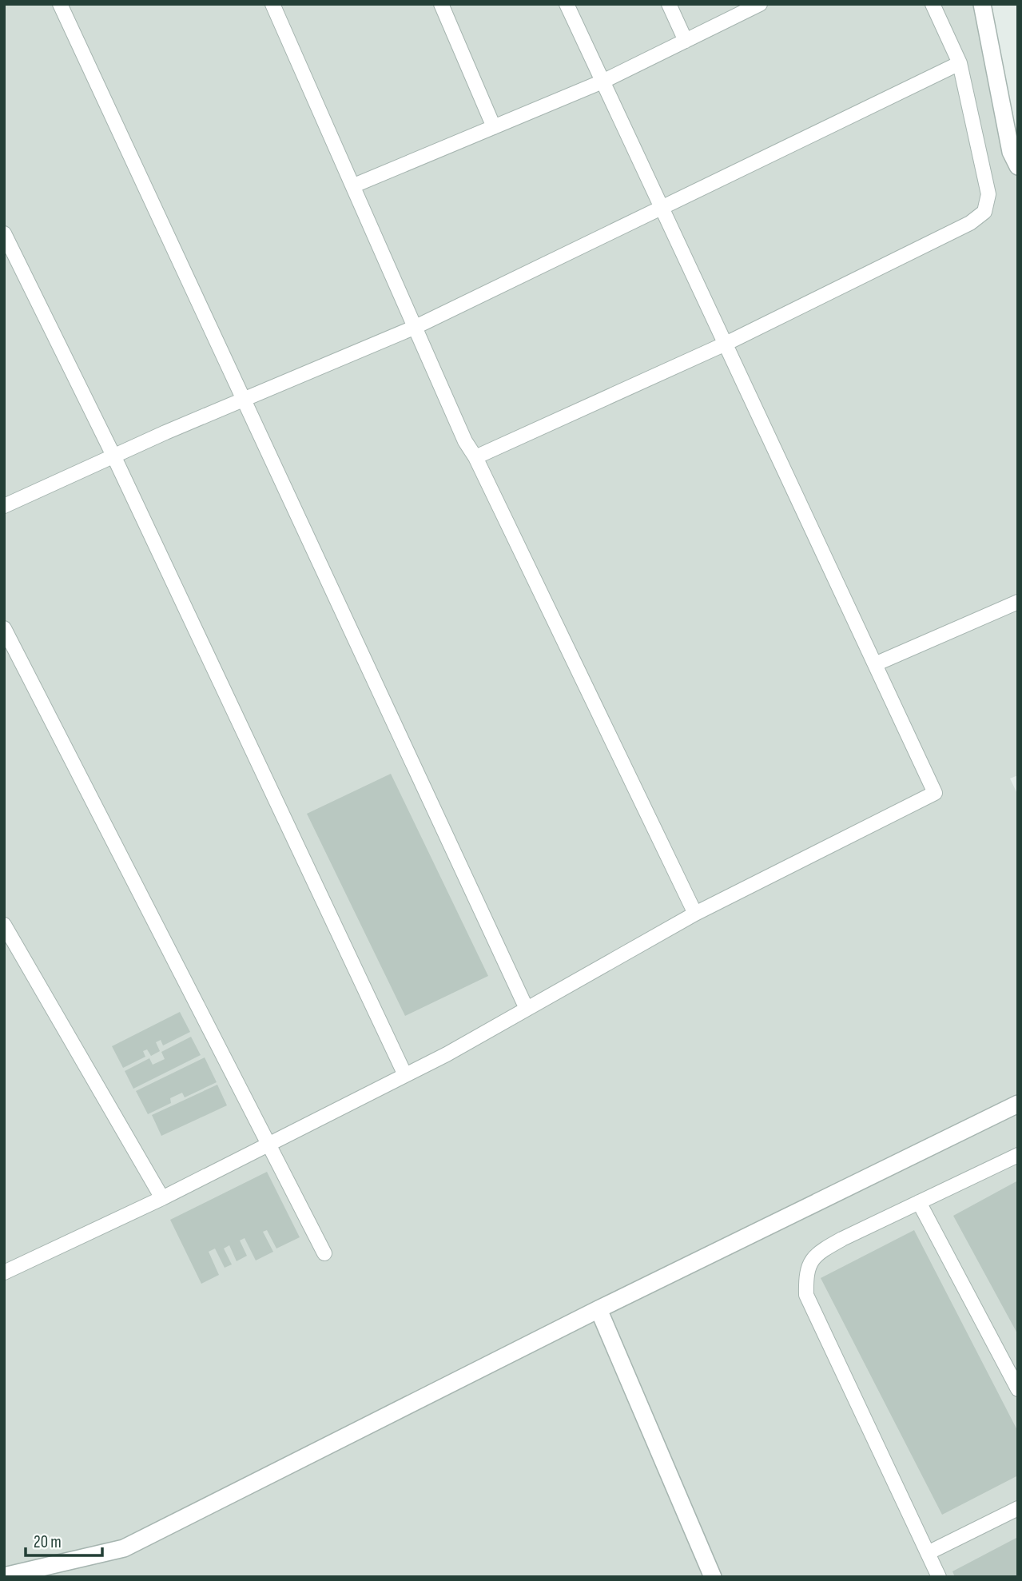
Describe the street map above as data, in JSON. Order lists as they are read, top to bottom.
{
  "scale_bar": "20 m"
}
